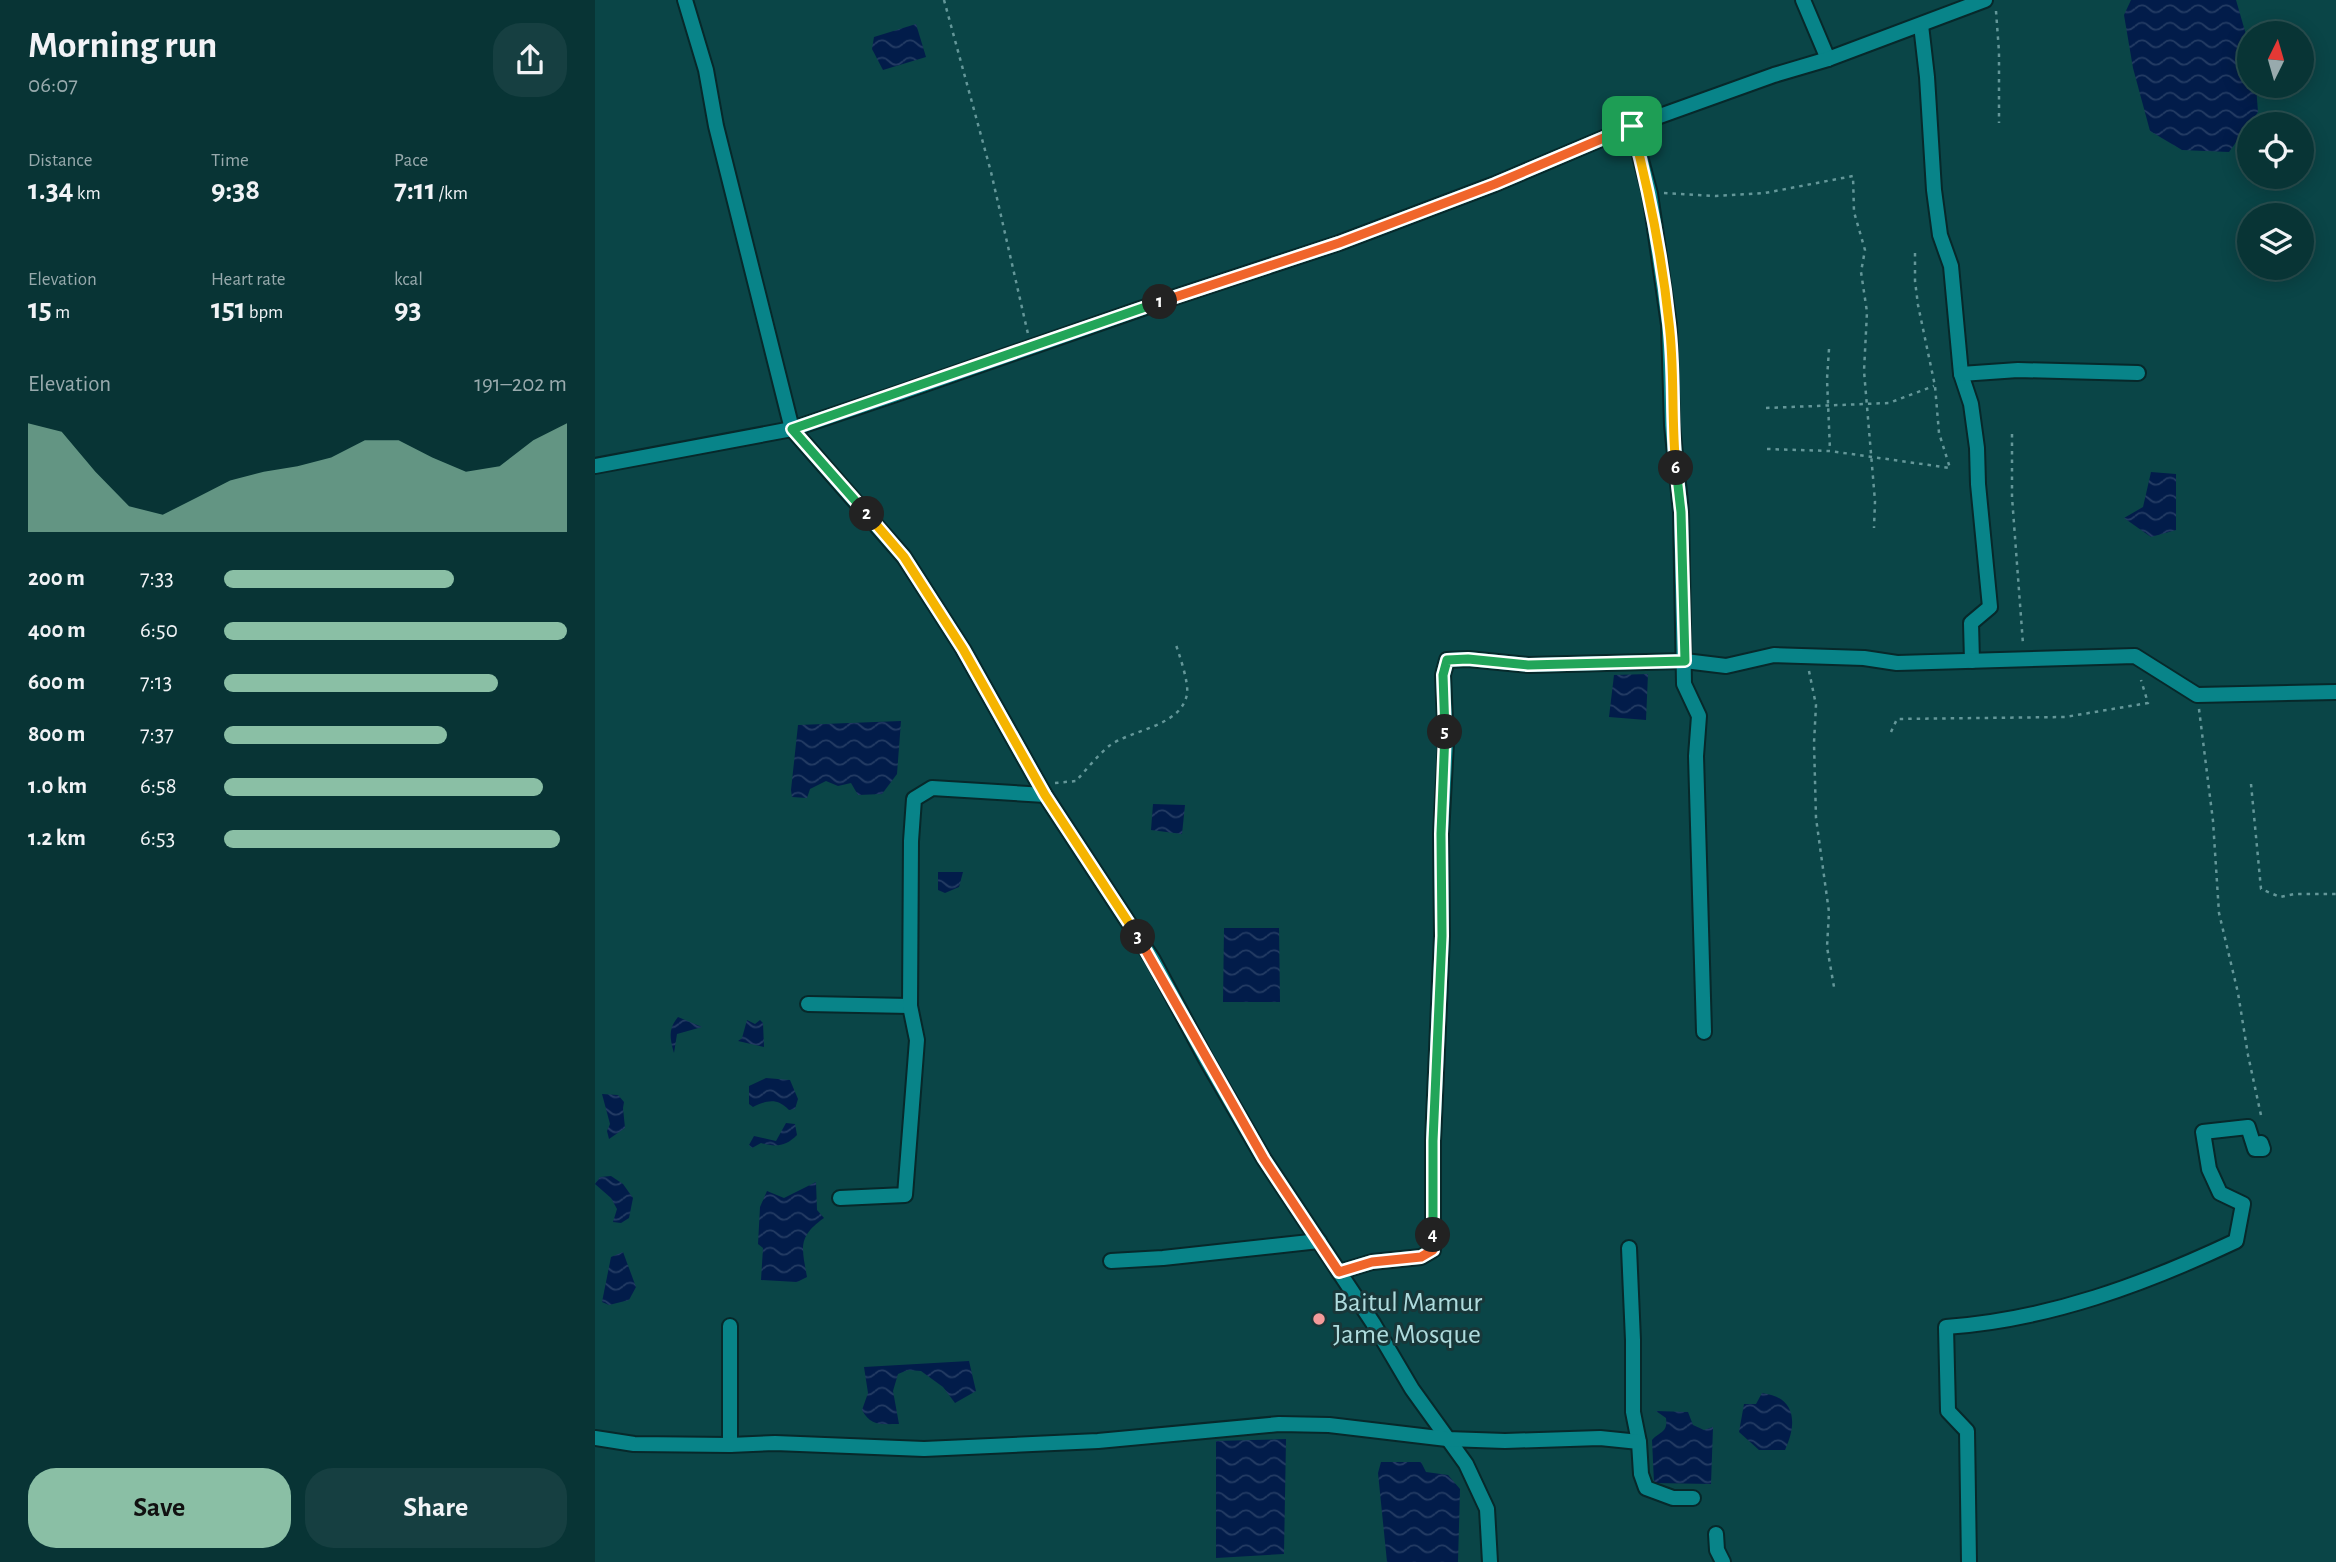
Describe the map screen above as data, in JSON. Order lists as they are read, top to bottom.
{
  "places": ["Baitul Mamur Jame Mosque"],
  "north": "top",
  "page": {
    "heading": ["Morning run", "06:07"],
    "stats": [
      ["Distance", "1.34 km"],
      ["Time", "9:38"],
      ["Pace", "7:11 /km"],
      ["Elevation", "15 m"],
      ["Heart rate", "151 bpm"],
      ["kcal", "93"]
    ],
    "pins": [
      "1",
      "6",
      "2",
      "5",
      "3",
      "4"
    ],
    "chart": ["Elevation", "191–202 m"],
    "list": [
      {
        "name": "200 m",
        "note": "7:33"
      },
      {
        "name": "400 m",
        "note": "6:50"
      },
      {
        "name": "600 m",
        "note": "7:13"
      },
      {
        "name": "800 m",
        "note": "7:37"
      },
      {
        "name": "1.0 km",
        "note": "6:58"
      },
      {
        "name": "1.2 km",
        "note": "6:53"
      }
    ],
    "buttons": ["Save", "Share"]
  }
}
